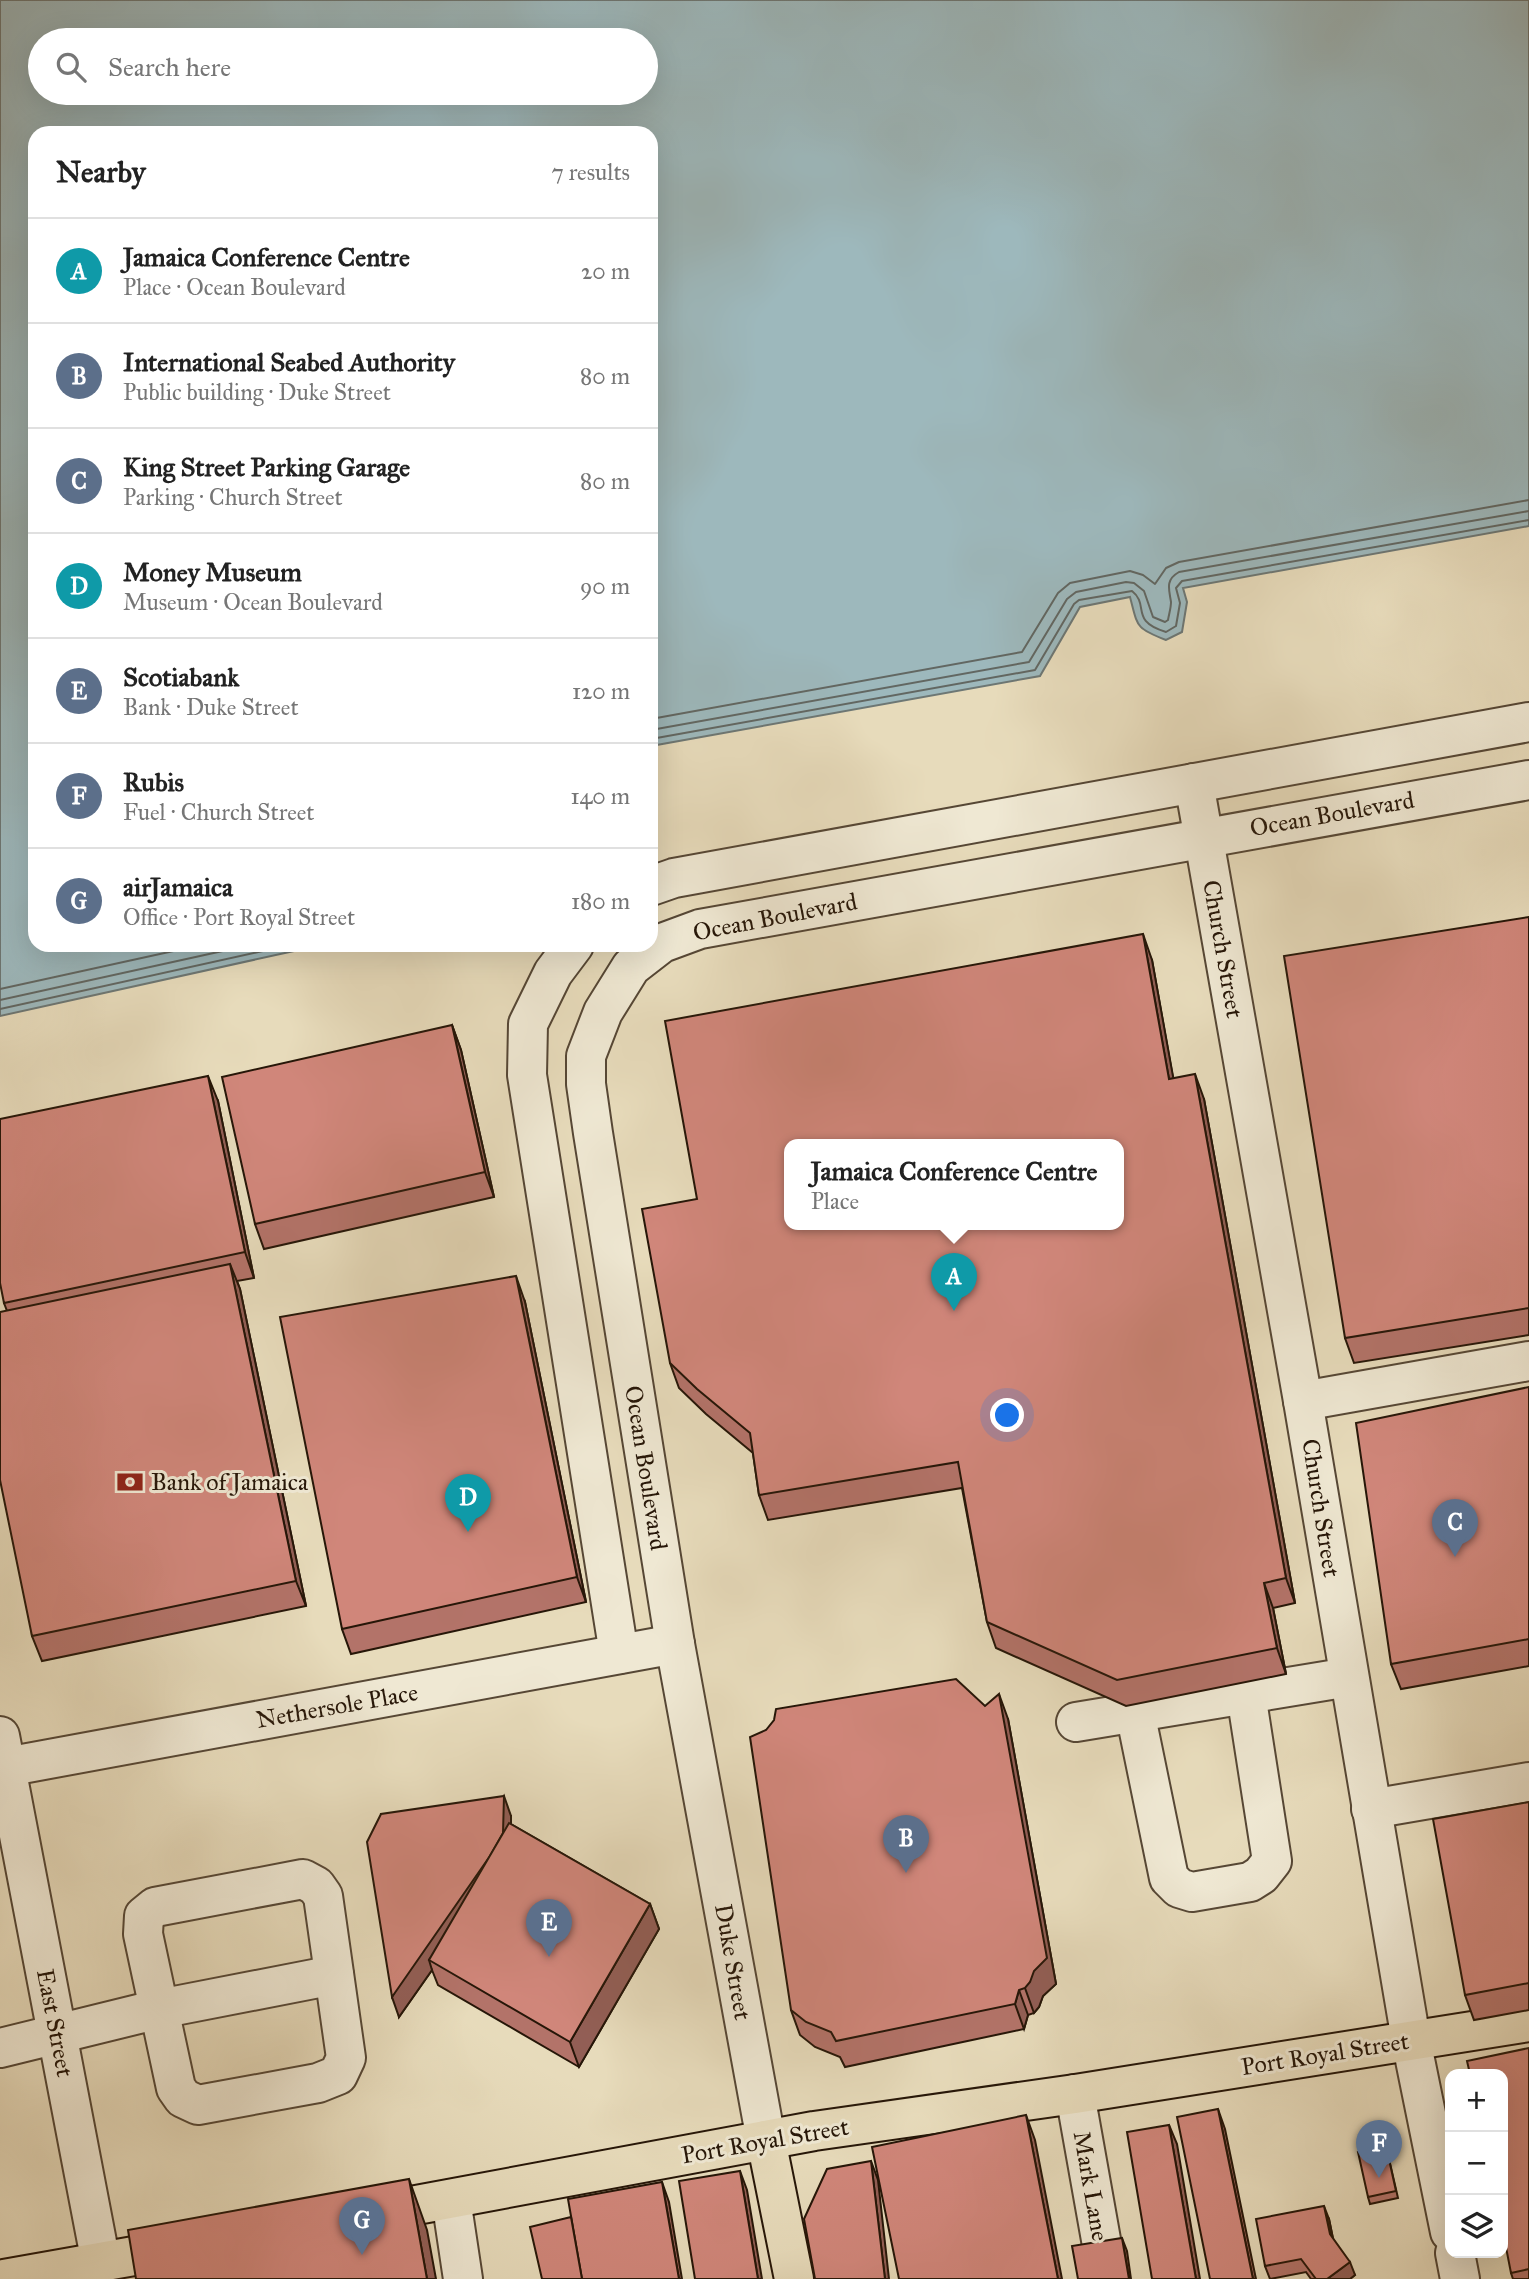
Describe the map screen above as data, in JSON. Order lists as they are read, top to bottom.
{
  "streets": {
    "main road": ["Duke Street", "Port Royal Street"],
    "street": [
      "Ocean Boulevard",
      "Church Street",
      "Nethersole Place",
      "East Street",
      "Mark Lane"
    ]
  },
  "crossings": [
    ["Ocean Boulevard", "Church Street"],
    ["Ocean Boulevard", "Nethersole Place"],
    ["Ocean Boulevard", "Duke Street"],
    ["Church Street", "Port Royal Street"],
    ["Nethersole Place", "Duke Street"],
    ["Nethersole Place", "East Street"],
    ["Duke Street", "Port Royal Street"],
    ["Port Royal Street", "Mark Lane"]
  ],
  "places": {
    "bank": ["Bank of Jamaica"]
  },
  "page": {
    "search": "Search here",
    "heading": ["Nearby", "7 results"],
    "list": [
      {
        "mark": "A",
        "name": "Jamaica Conference Centre",
        "note": "Place · Ocean Boulevard",
        "value": "20 m"
      },
      {
        "mark": "B",
        "name": "International Seabed Authority",
        "note": "Public building · Duke Street",
        "value": "80 m"
      },
      {
        "mark": "C",
        "name": "King Street Parking Garage",
        "note": "Parking · Church Street",
        "value": "80 m"
      },
      {
        "mark": "D",
        "name": "Money Museum",
        "note": "Museum · Ocean Boulevard",
        "value": "90 m"
      },
      {
        "mark": "E",
        "name": "Scotiabank",
        "note": "Bank · Duke Street",
        "value": "120 m"
      },
      {
        "mark": "F",
        "name": "Rubis",
        "note": "Fuel · Church Street",
        "value": "140 m"
      },
      {
        "mark": "G",
        "name": "airJamaica",
        "note": "Office · Port Royal Street",
        "value": "180 m"
      }
    ],
    "popup": ["Jamaica Conference Centre", "Place"],
    "pins": [
      "A",
      "D",
      "C",
      "B",
      "E",
      "F",
      "G"
    ],
    "map_buttons": ["+", "−"]
  }
}
